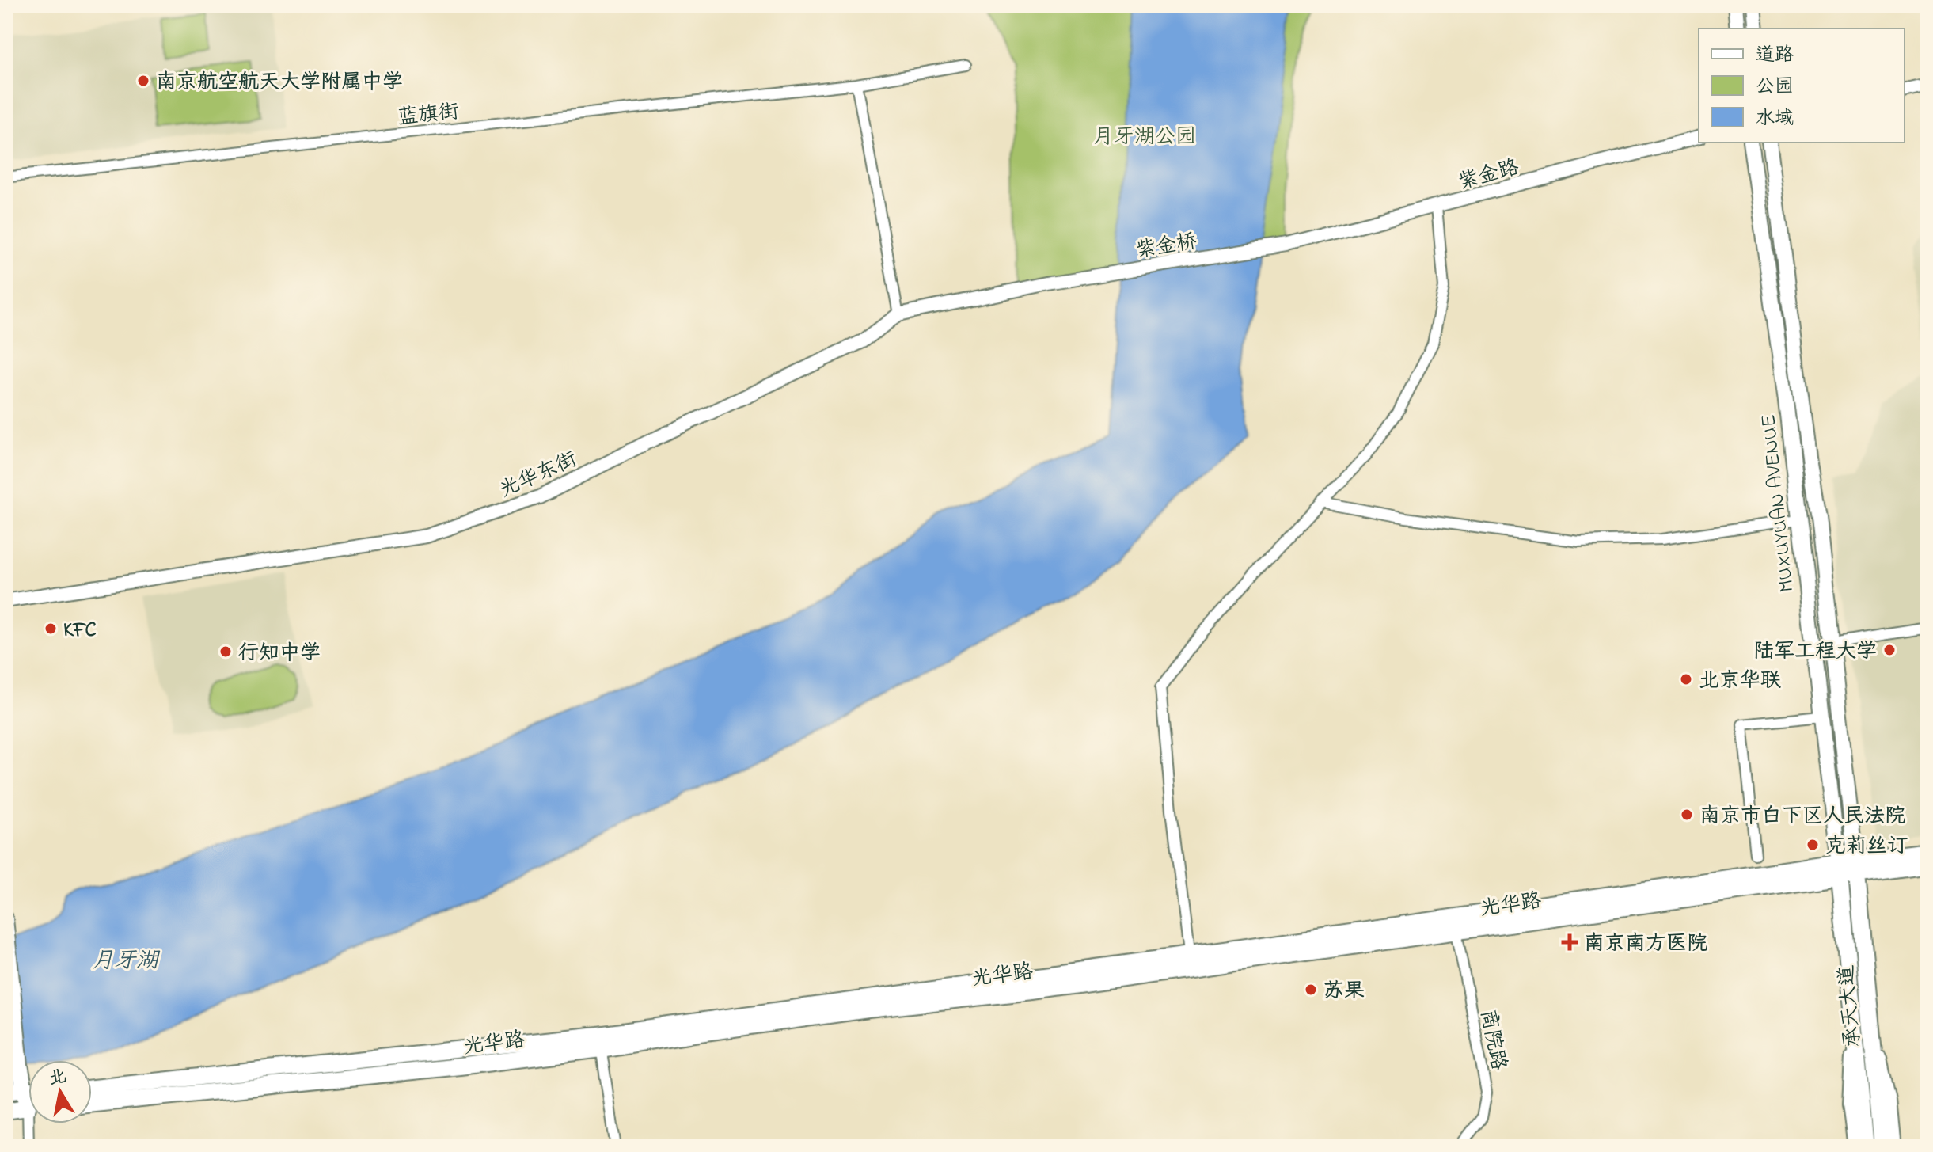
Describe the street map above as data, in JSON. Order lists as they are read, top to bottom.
{
  "streets": {
    "main road": ["MUXUYUAN AVENUE", "光华路", "承天大道"],
    "street": [
      "蓝旗街",
      "紫金路",
      "紫金桥",
      "光华东街",
      "商院路"
    ]
  },
  "crossings": [
    ["紫金路", "紫金桥"],
    ["紫金桥", "光华东街"],
    ["MUXUYUAN AVENUE", "光华路"],
    ["MUXUYUAN AVENUE", "承天大道"],
    ["光华路", "承天大道"],
    ["光华路", "商院路"]
  ],
  "water": ["月牙湖"],
  "parks": ["月牙湖公园"],
  "places": {
    "other": [
      "南京航空航天大学附属中学",
      "KFC",
      "陆军工程大学",
      "行知中学",
      "北京华联",
      "南京市白下区人民法院",
      "克莉丝订",
      "苏果"
    ],
    "health": ["南京南方医院"]
  },
  "legend": ["道路", "公园", "水域"],
  "north": "top"
}
